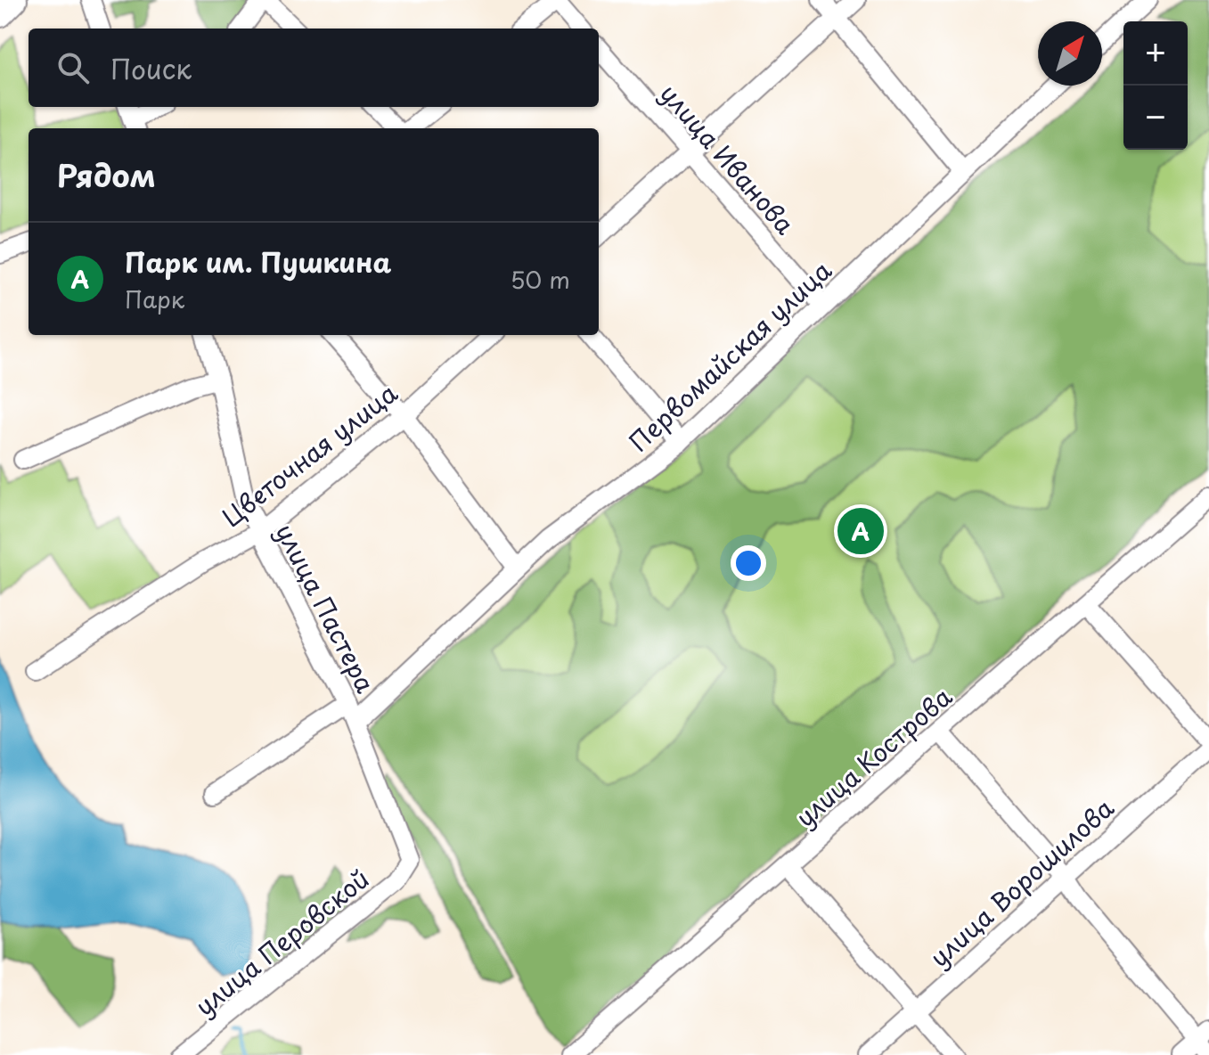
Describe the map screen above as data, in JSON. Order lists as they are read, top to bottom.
{
  "streets": {
    "street": [
      "улица Иванова",
      "Первомайская улица",
      "Цветочная улица",
      "улица Пастера",
      "улица Кострова",
      "улица Ворошилова",
      "улица Перовской"
    ]
  },
  "crossings": [
    ["улица Иванова", "Первомайская улица"],
    ["Первомайская улица", "улица Пастера"],
    ["Цветочная улица", "улица Пастера"],
    ["улица Пастера", "улица Перовской"]
  ],
  "north": "top right",
  "page": {
    "map_buttons": ["+", "−"],
    "search": "Поиск",
    "heading": "Рядом",
    "list": [
      {
        "mark": "A",
        "name": "Парк им. Пушкина",
        "note": "Парк",
        "value": "50 m"
      }
    ],
    "pins": "A"
  }
}
